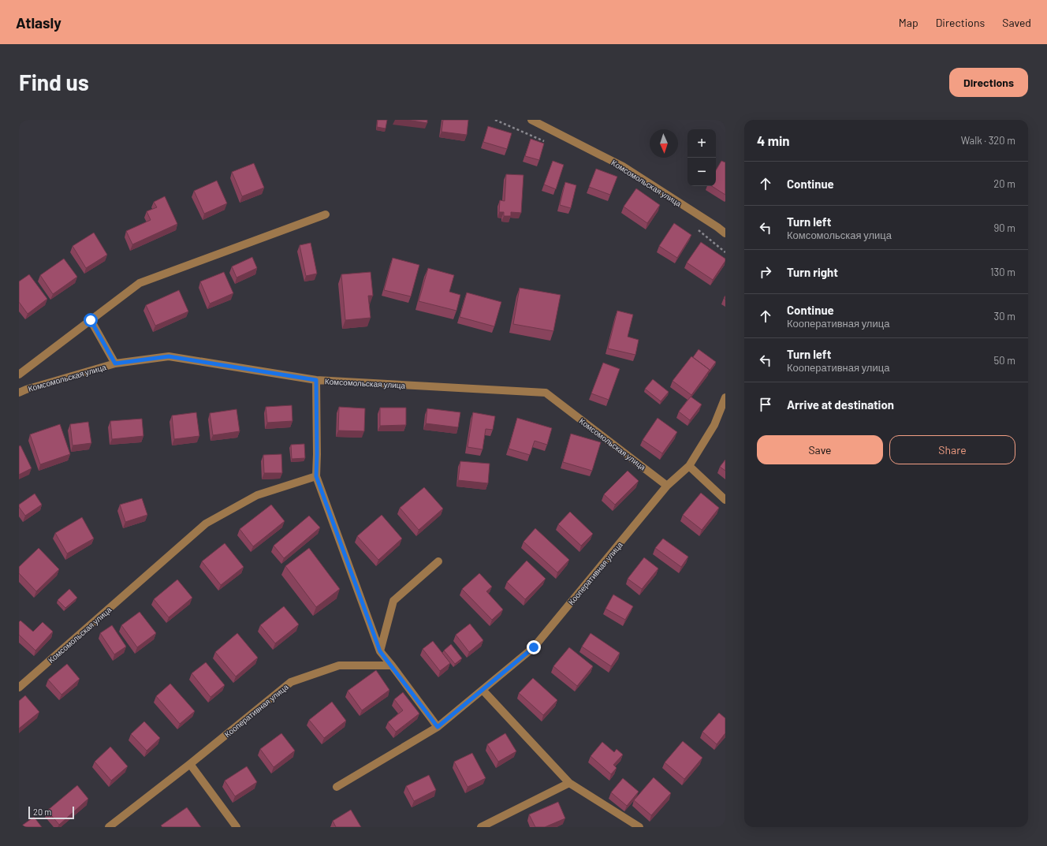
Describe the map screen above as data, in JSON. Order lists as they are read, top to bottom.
{
  "streets": {
    "street": ["Комсомольская улица", "Кооперативная улица"]
  },
  "crossings": [
    ["Комсомольская улица", "Кооперативная улица"]
  ],
  "scale_bar": "20 m",
  "north": "bottom",
  "page": {
    "header": "Atlasly",
    "nav": ["Map", "Directions", "Saved"],
    "buttons": [
      "Directions",
      ["Save", "Share"]
    ],
    "title": "Find us",
    "heading": ["4 min", "Walk · 320 m"],
    "map_buttons": ["+", "−"],
    "list": [
      ["Continue", "20 m"],
      ["Turn left", "Комсомольская улица", "90 m"],
      ["Turn right", "130 m"],
      ["Continue", "Кооперативная улица", "30 m"],
      ["Turn left", "Кооперативная улица", "50 m"],
      "Arrive at destination"
    ],
    "scale": "20 m"
  }
}
